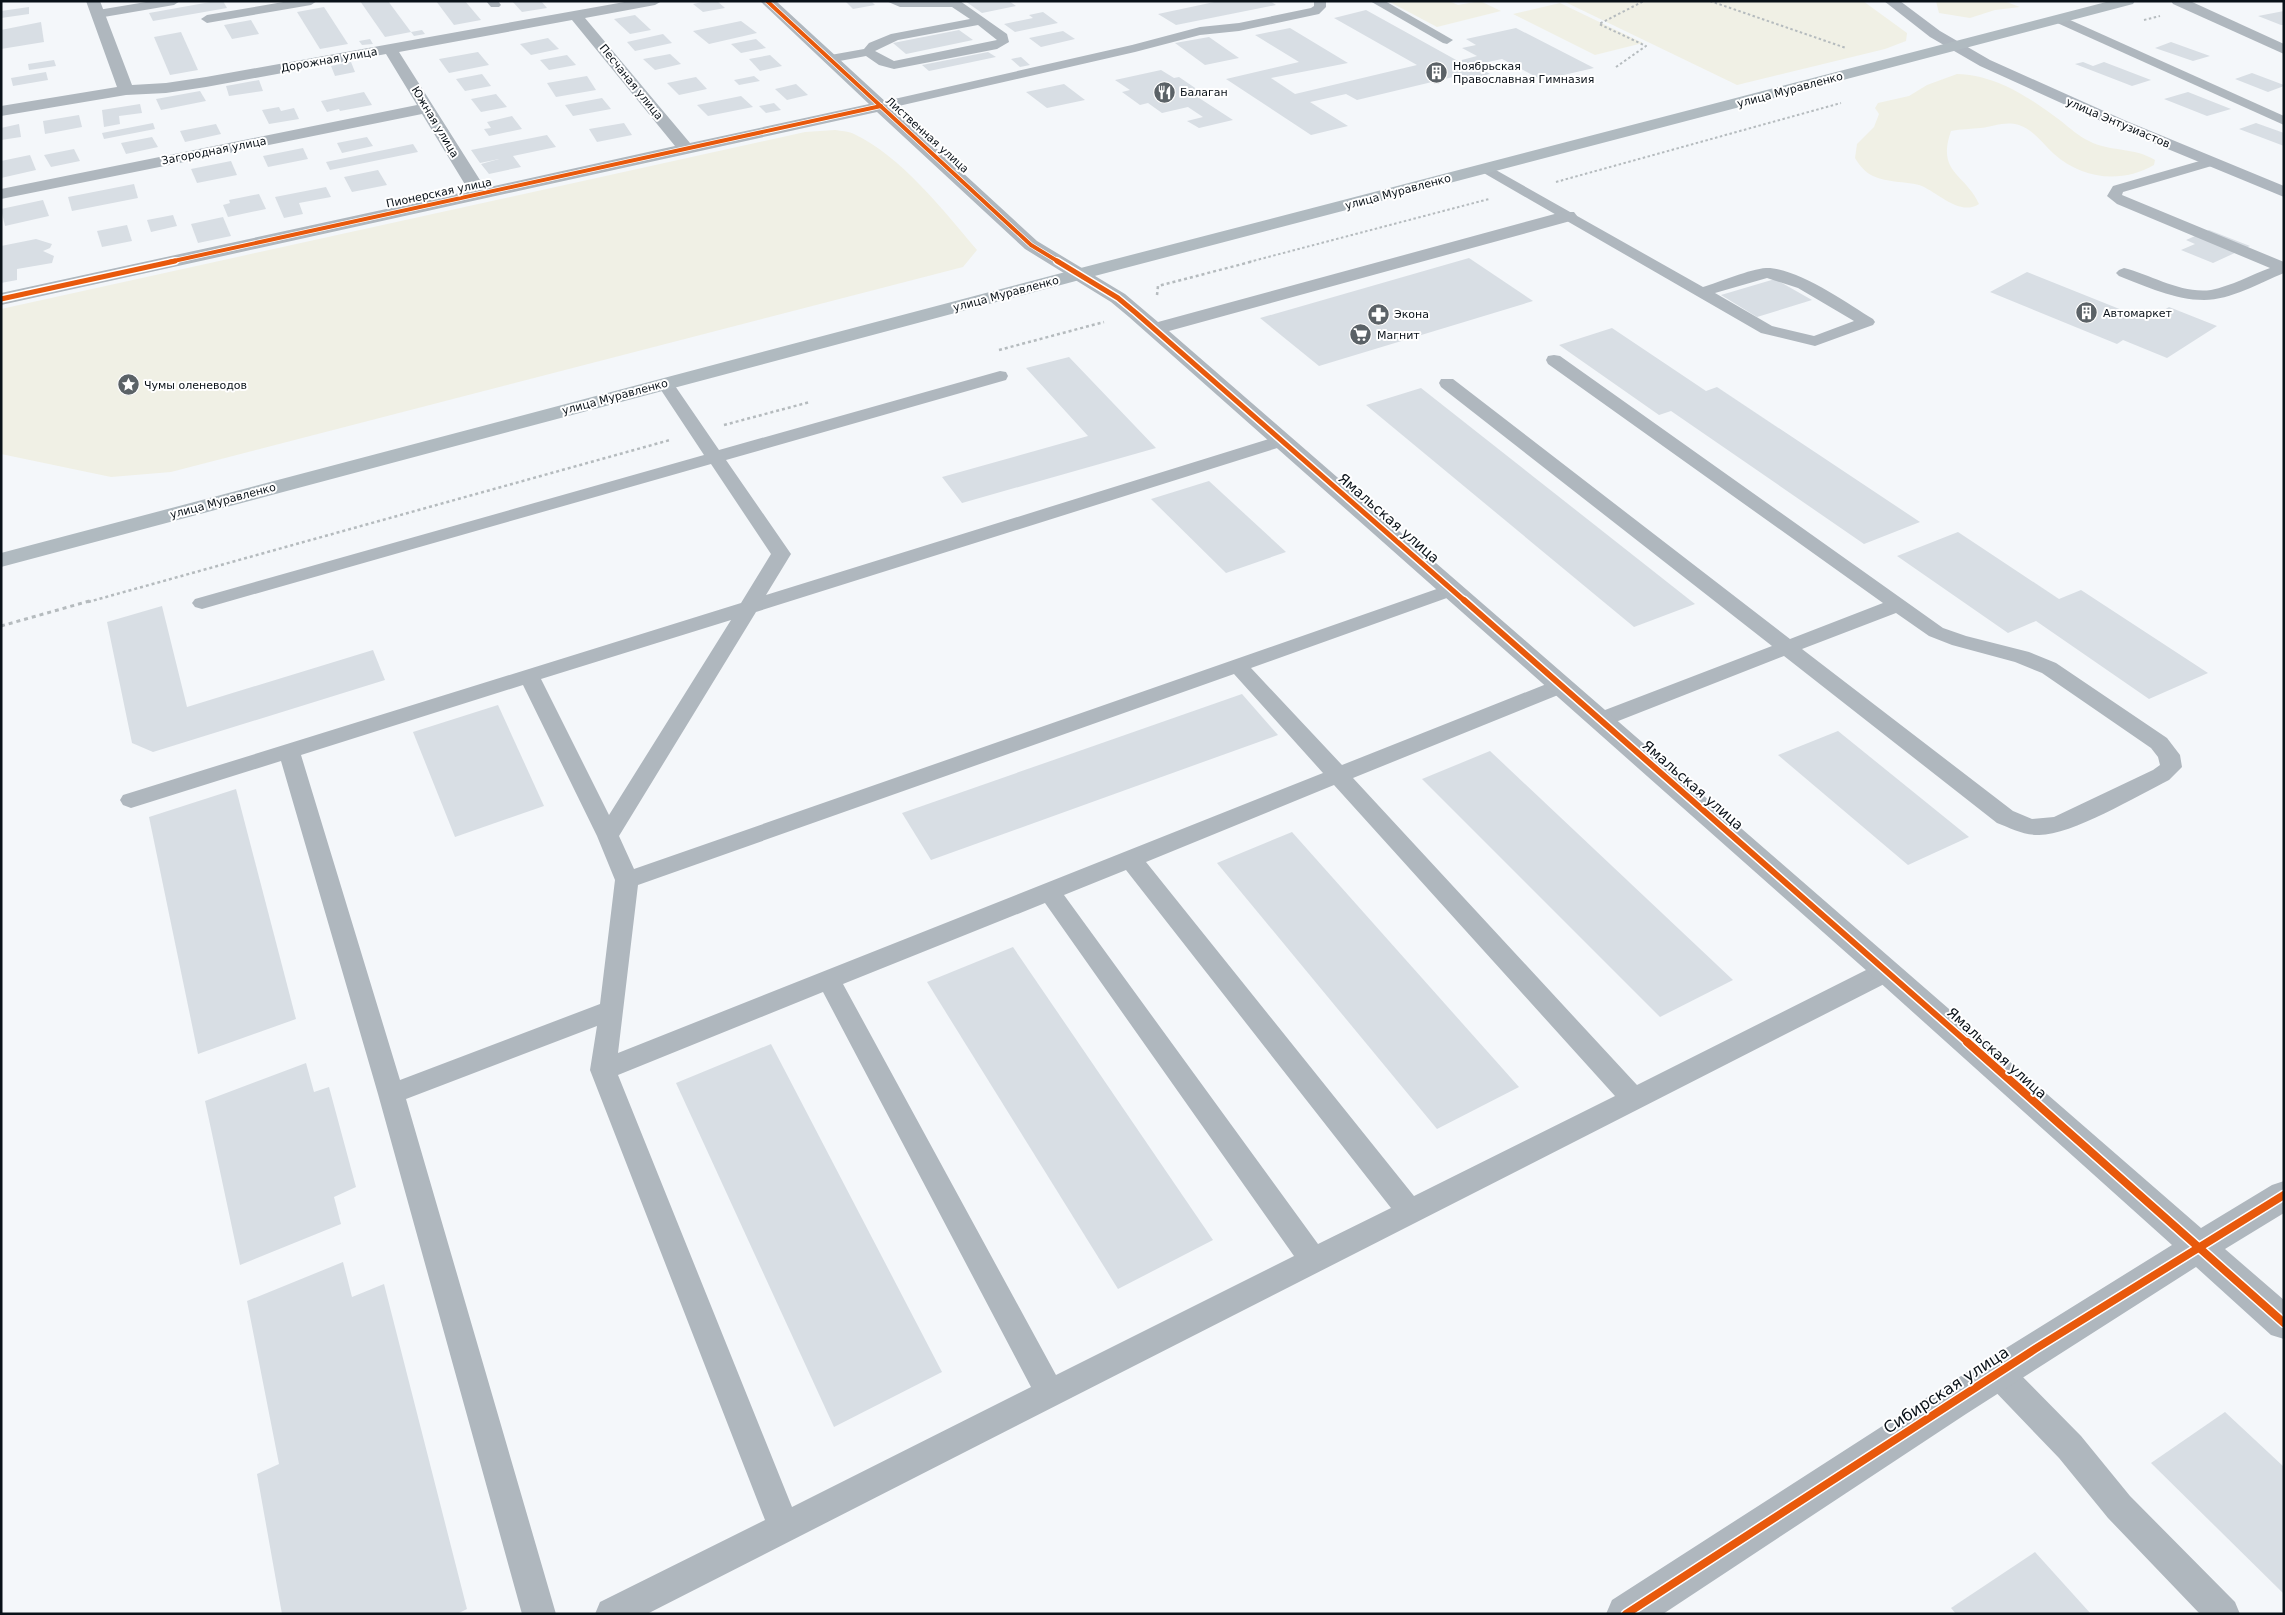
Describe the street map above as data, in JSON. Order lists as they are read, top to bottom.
{
  "streets": {
    "main road": ["улица Муравленко"],
    "street": [
      "Дорожная улица",
      "Песчаная улица",
      "Южная улица",
      "улица Энтузиастов",
      "Лиственная улица",
      "Загородная улица",
      "Пионерская улица",
      "Ямальская улица",
      "Сибирская улица"
    ]
  },
  "crossings": [
    ["Дорожная улица", "Песчаная улица"],
    ["Дорожная улица", "Южная улица"],
    ["Песчаная улица", "Пионерская улица"],
    ["улица Муравленко", "улица Энтузиастов"],
    ["улица Муравленко", "Лиственная улица"],
    ["улица Муравленко", "Ямальская улица"],
    ["Южная улица", "Загородная улица"],
    ["Южная улица", "Пионерская улица"],
    ["Лиственная улица", "Пионерская улица"],
    ["Лиственная улица", "Ямальская улица"],
    ["Ямальская улица", "Сибирская улица"]
  ],
  "places": {
    "building": ["Ноябрьская Православная Гимназия", "Автомаркет"],
    "restaurant": ["Балаган"],
    "pharmacy": ["Экона"],
    "supermarket": ["Магнит"],
    "place": ["Чумы оленеводов"]
  }
}
